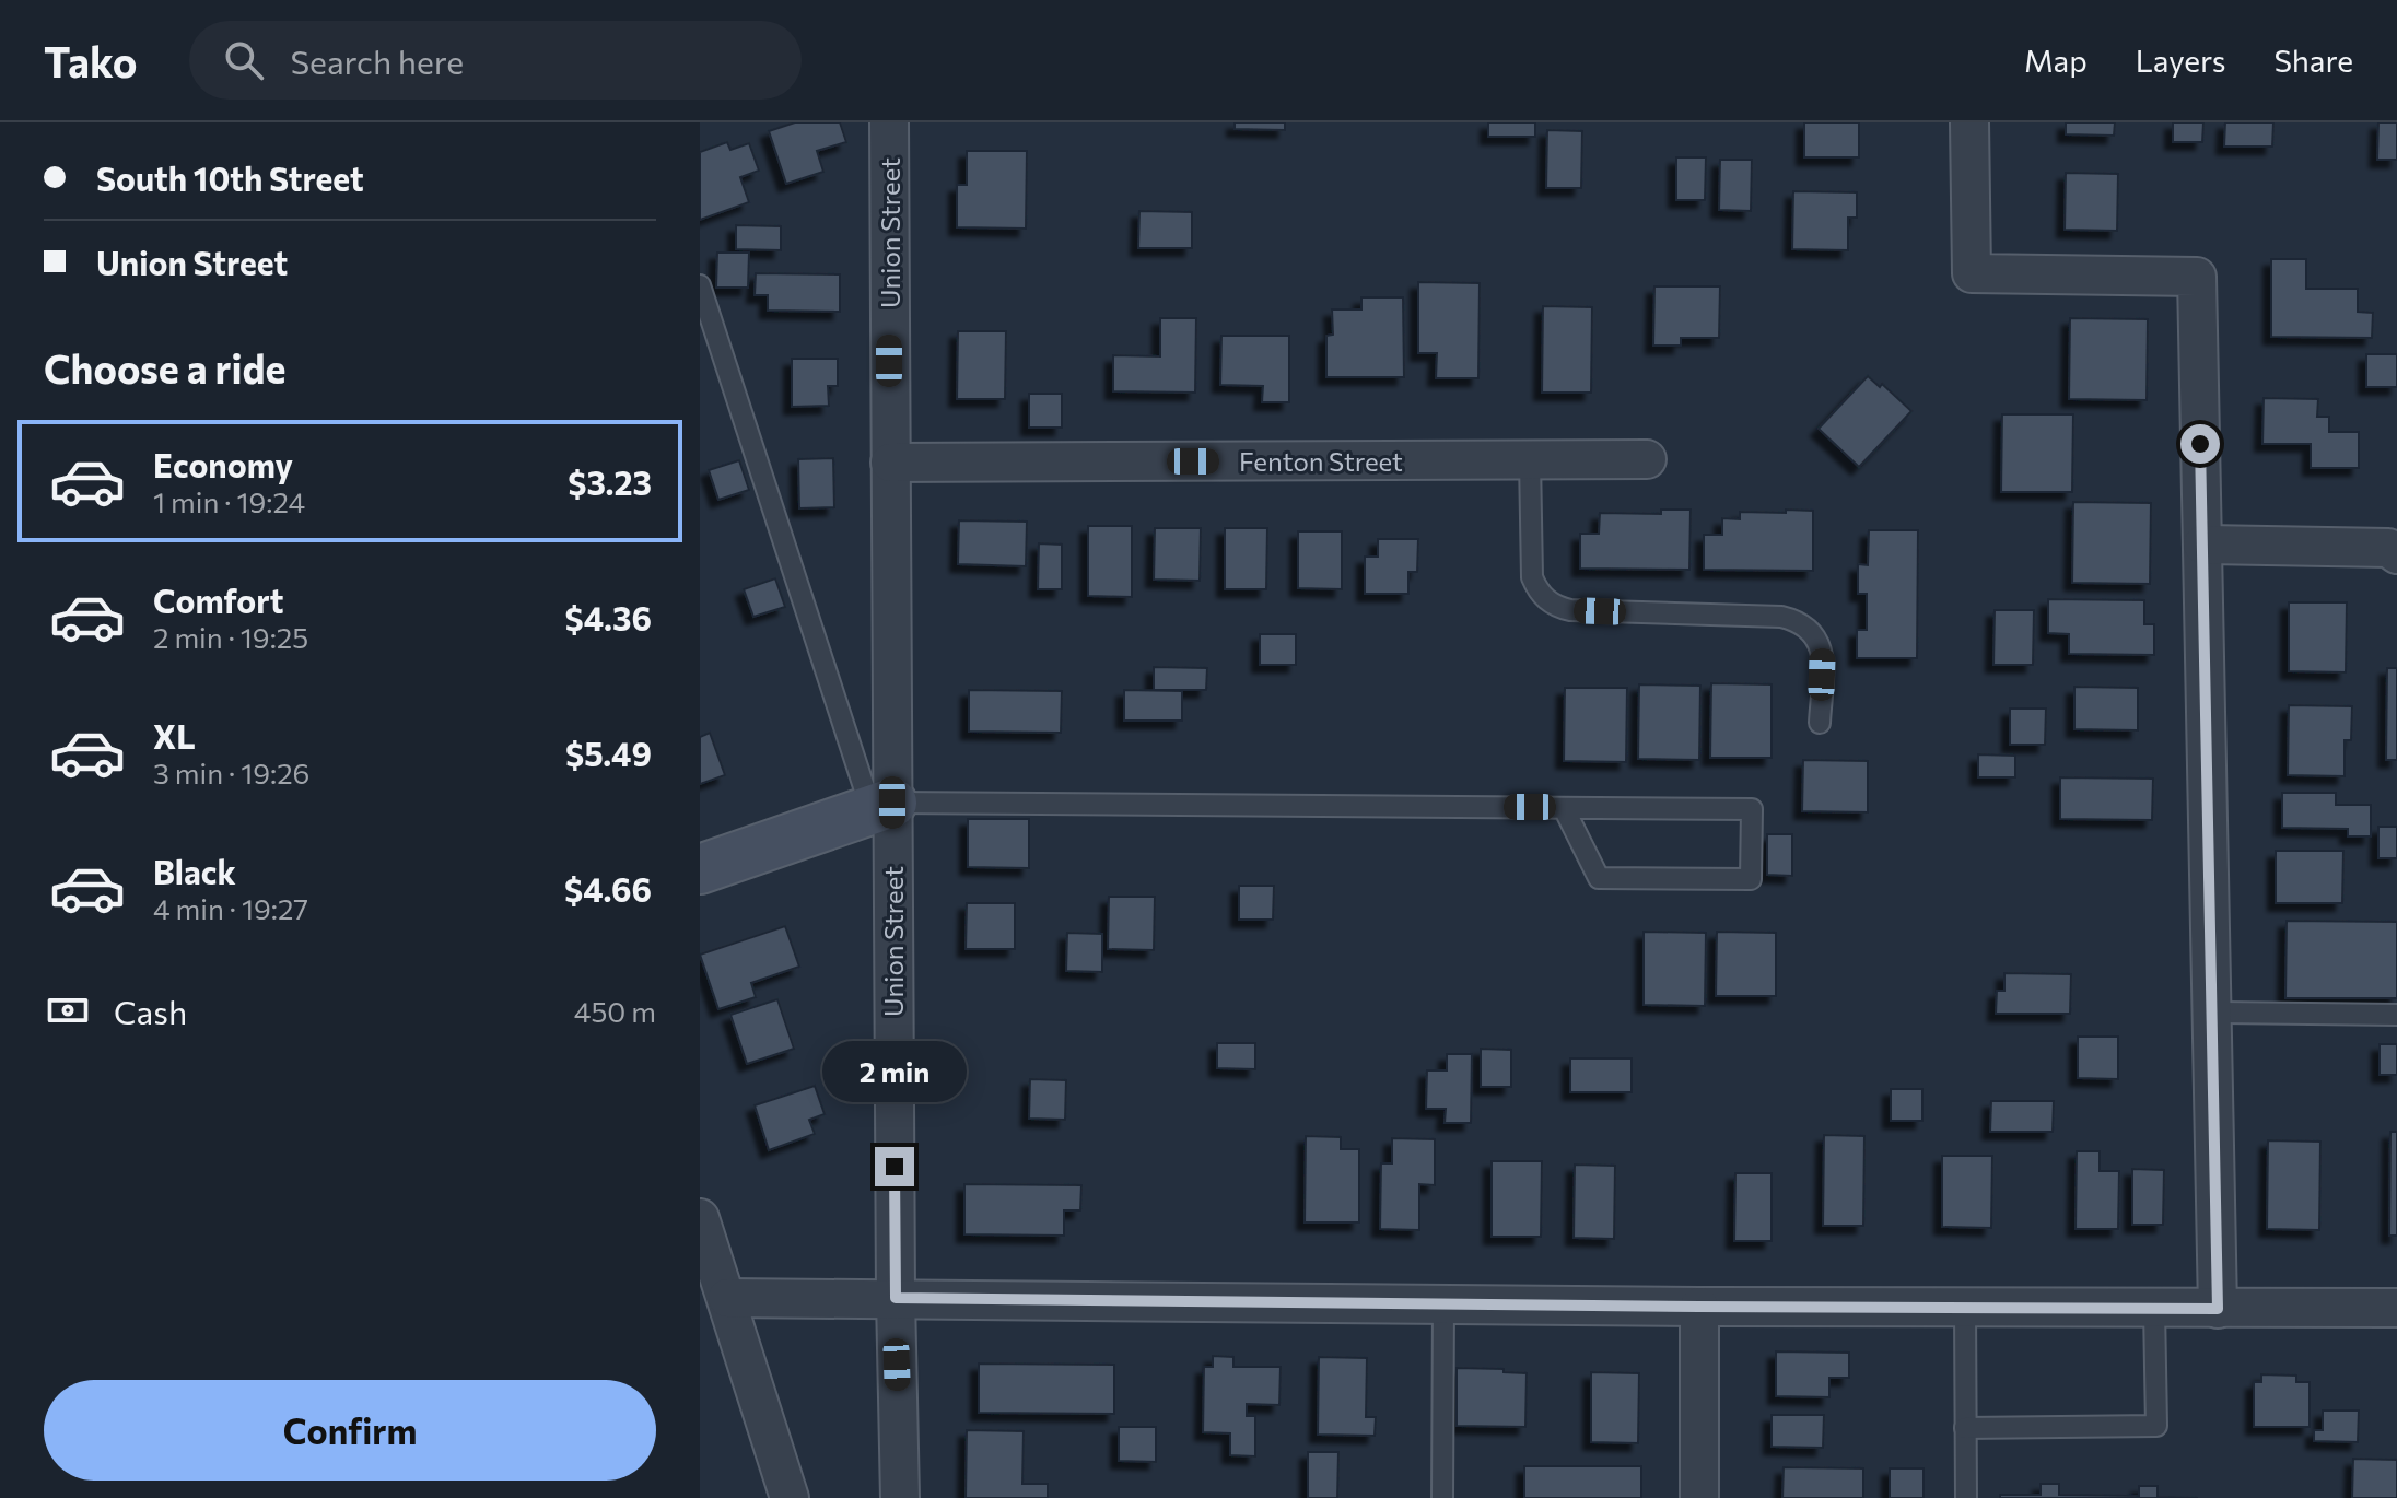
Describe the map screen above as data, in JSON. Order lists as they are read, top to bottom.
{
  "streets": {
    "street": ["Union Street", "Fenton Street"]
  },
  "crossings": [
    ["Union Street", "Fenton Street"]
  ],
  "page": {
    "header": "Tako",
    "search": "Search here",
    "nav": ["Map", "Layers", "Share"],
    "banner": ["South 10th Street", "Union Street"],
    "heading": "Choose a ride",
    "list": [
      {
        "name": "Economy",
        "note": "1 min · 19:24",
        "value": "$3.23"
      },
      {
        "name": "Comfort",
        "note": "2 min · 19:25",
        "value": "$4.36"
      },
      {
        "name": "XL",
        "note": "3 min · 19:26",
        "value": "$5.49"
      },
      {
        "name": "Black",
        "note": "4 min · 19:27",
        "value": "$4.66"
      }
    ],
    "pay": ["Cash", "450 m"],
    "bubble": "2 min",
    "buttons": "Confirm"
  }
}
